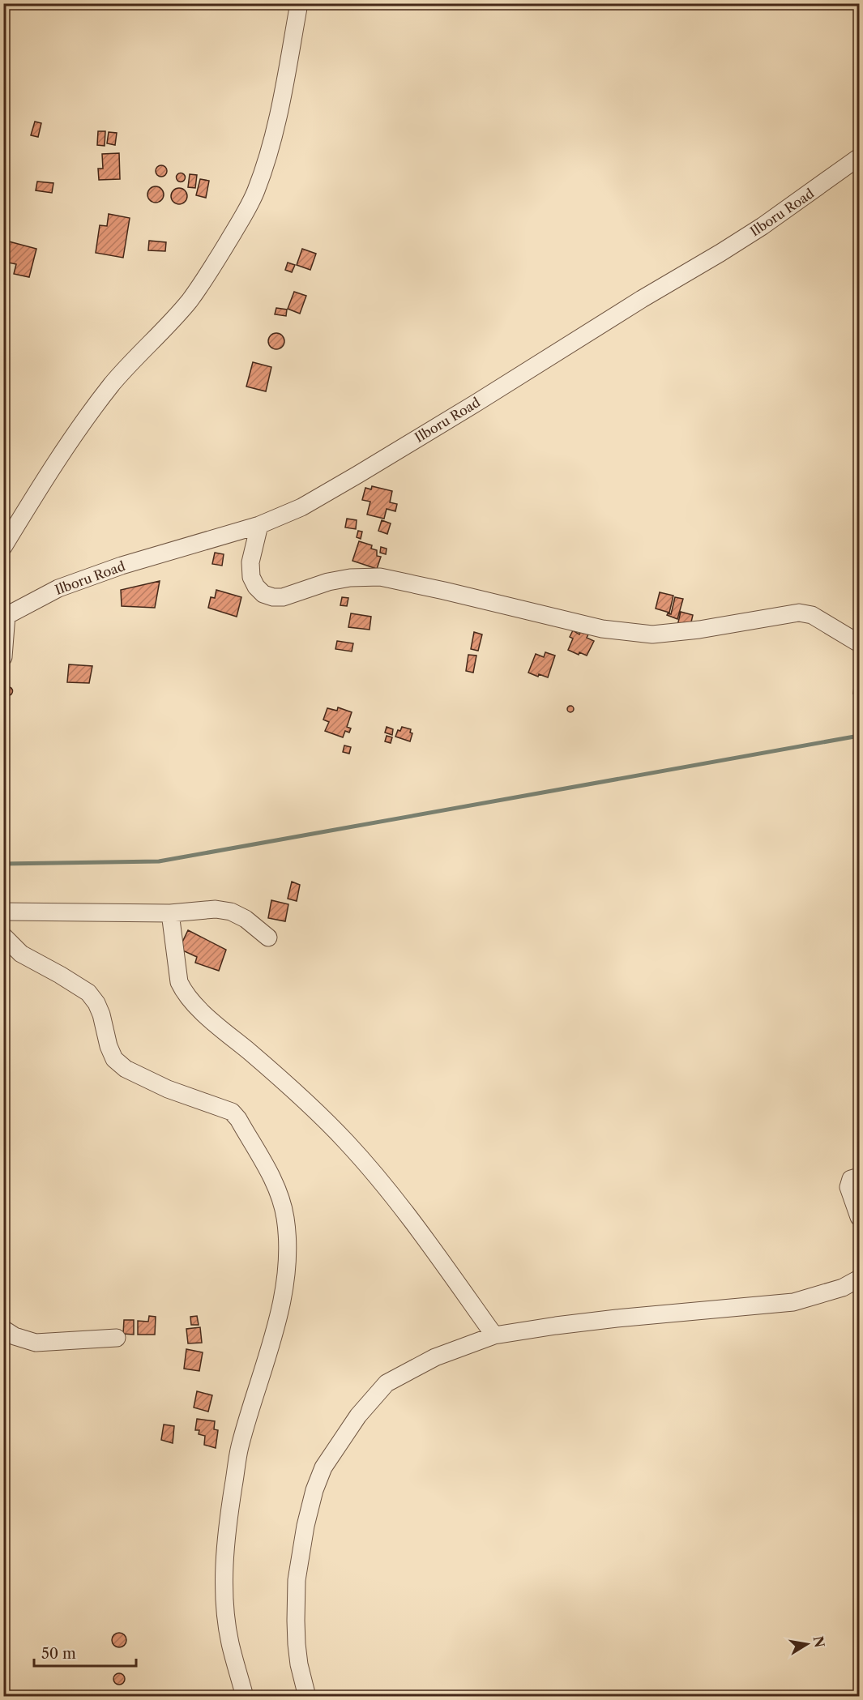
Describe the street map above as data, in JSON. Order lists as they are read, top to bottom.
{
  "streets": {
    "street": ["Ilboru Road"]
  },
  "scale_bar": "50 m",
  "north": "right"
}
